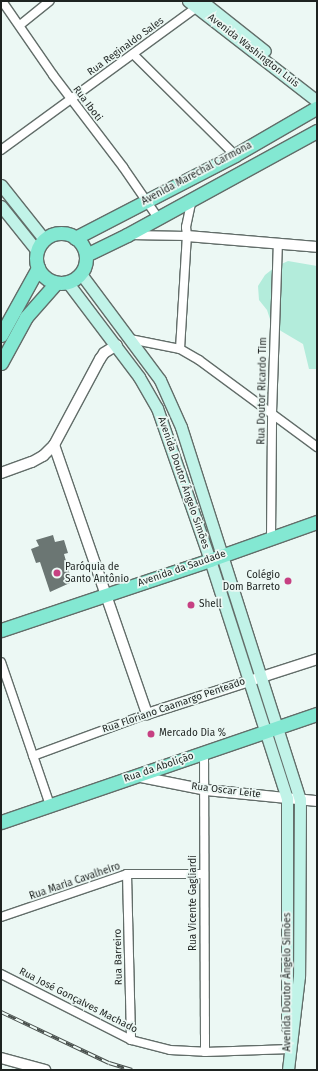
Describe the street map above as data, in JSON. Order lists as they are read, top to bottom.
{
  "streets": {
    "main road": [
      "Avenida Washington Luis",
      "Avenida Marechal Carmona",
      "Avenida Doutor Ângelo Simões",
      "Avenida da Saudade",
      "Rua da Abolição"
    ],
    "street": [
      "Rua Reginaldo Sales",
      "Rua Iboti",
      "Rua Doutor Ricardo Tim",
      "Rua Floriano Caamargo Penteado",
      "Rua Oscar Leite",
      "Rua Maria Cavalheiro",
      "Rua Vicente Gagliardi",
      "Rua Barreiro",
      "Rua José Gonçalves Machado"
    ]
  },
  "crossings": [
    ["Rua Reginaldo Sales", "Avenida Washington Luis"],
    ["Rua Reginaldo Sales", "Rua Iboti"],
    ["Avenida Washington Luis", "Avenida Marechal Carmona"],
    ["Rua Iboti", "Avenida Marechal Carmona"],
    ["Avenida Marechal Carmona", "Avenida Doutor Ângelo Simões"],
    ["Rua Doutor Ricardo Tim", "Avenida da Saudade"],
    ["Avenida Doutor Ângelo Simões", "Avenida da Saudade"],
    ["Avenida Doutor Ângelo Simões", "Rua Floriano Caamargo Penteado"],
    ["Avenida Doutor Ângelo Simões", "Rua da Abolição"],
    ["Avenida Doutor Ângelo Simões", "Rua Oscar Leite"],
    ["Avenida Doutor Ângelo Simões", "Rua José Gonçalves Machado"],
    ["Rua da Abolição", "Rua Oscar Leite"],
    ["Rua da Abolição", "Rua Vicente Gagliardi"],
    ["Rua Oscar Leite", "Rua Vicente Gagliardi"],
    ["Rua Maria Cavalheiro", "Rua Vicente Gagliardi"],
    ["Rua Maria Cavalheiro", "Rua Barreiro"],
    ["Rua Vicente Gagliardi", "Rua José Gonçalves Machado"],
    ["Rua Barreiro", "Rua José Gonçalves Machado"]
  ],
  "places": [
    "Paróquia de Santo Antônio",
    "Colégio Dom Barreto",
    "Shell",
    "Mercado Dia %"
  ]
}
